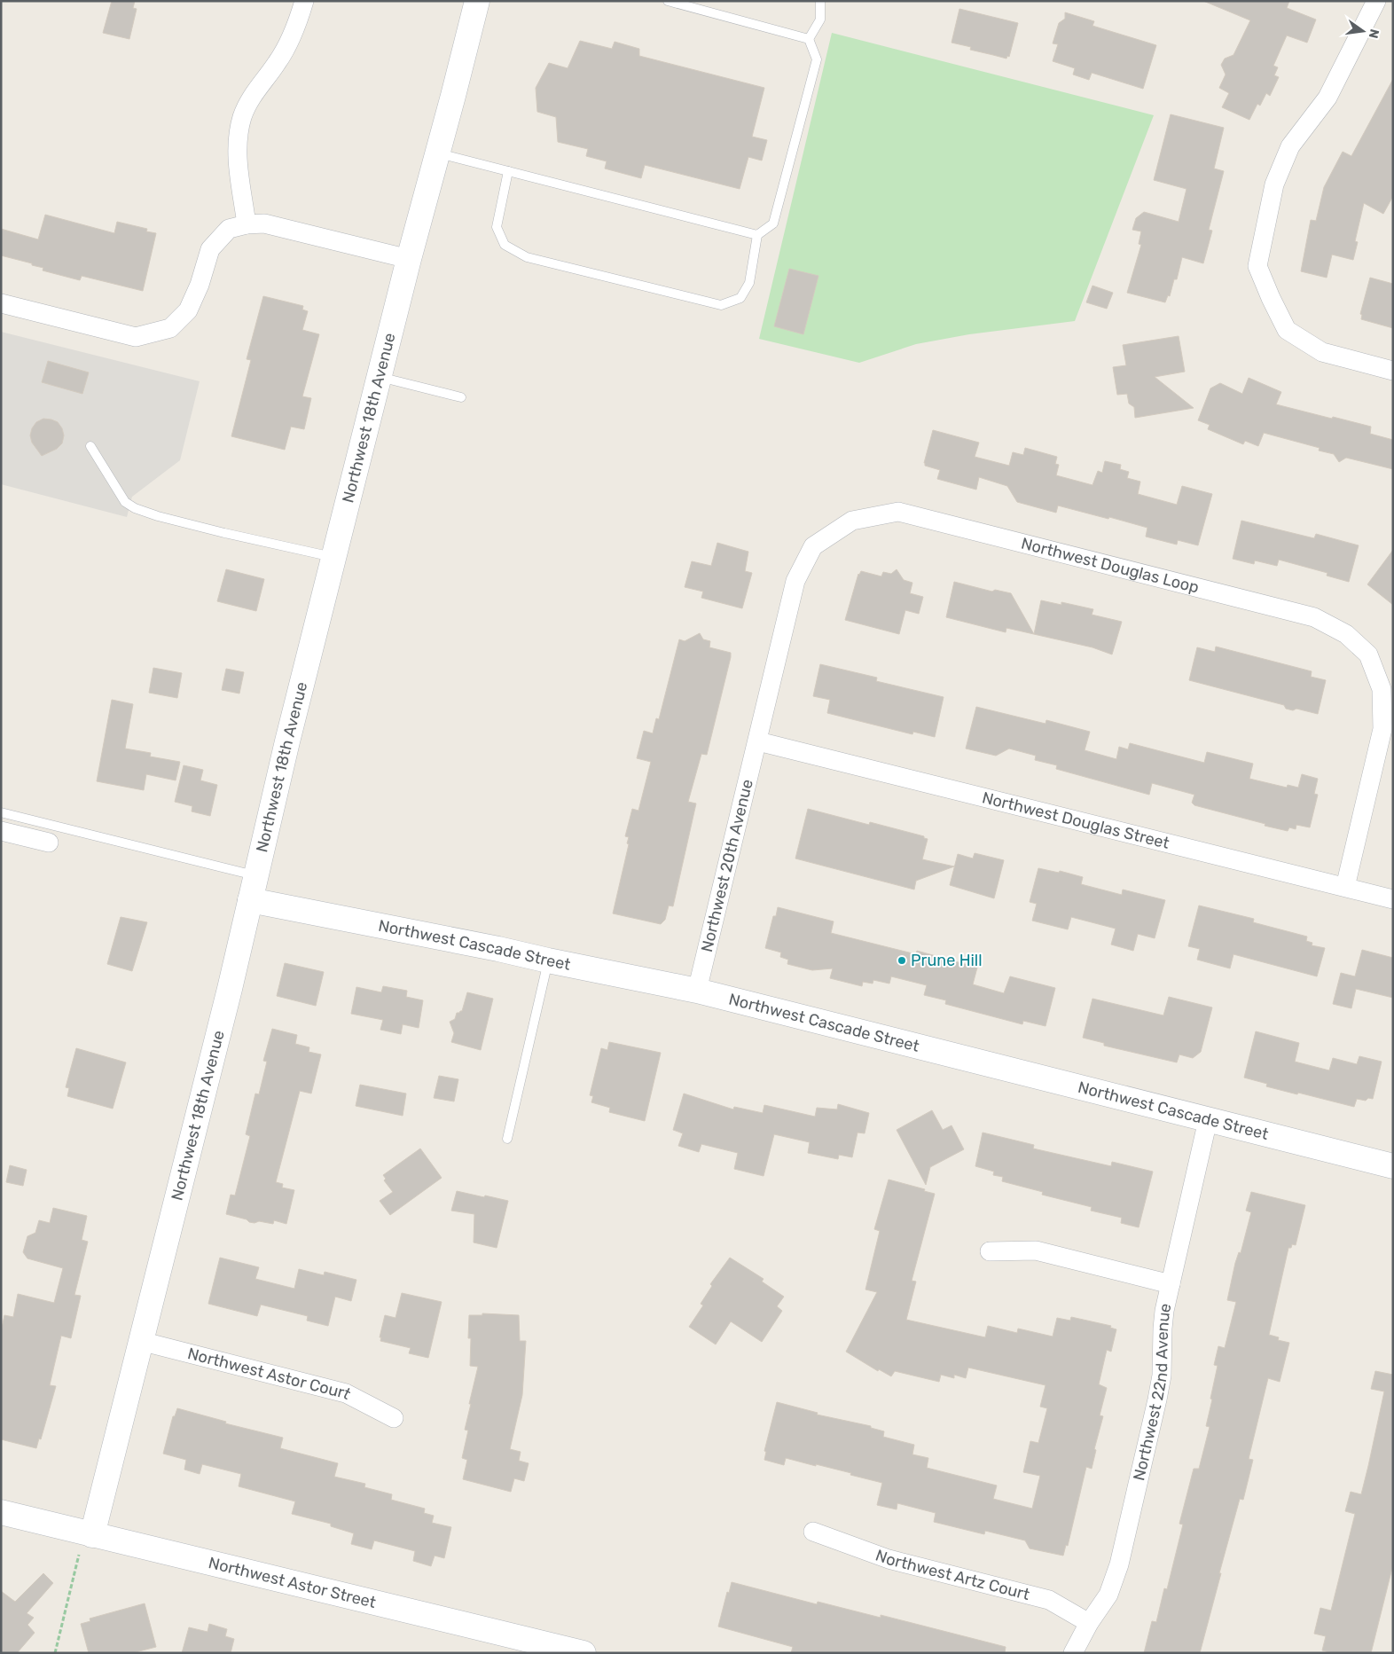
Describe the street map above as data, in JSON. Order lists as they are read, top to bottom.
{
  "streets": {
    "street": [
      "Northwest 18th Avenue",
      "Northwest Douglas Loop",
      "Northwest Douglas Street",
      "Northwest 20th Avenue",
      "Northwest Cascade Street",
      "Northwest Astor Court",
      "Northwest 22nd Avenue",
      "Northwest Artz Court",
      "Northwest Astor Street"
    ]
  },
  "crossings": [
    ["Northwest 18th Avenue", "Northwest Cascade Street"],
    ["Northwest 18th Avenue", "Northwest Astor Court"],
    ["Northwest 18th Avenue", "Northwest Astor Street"],
    ["Northwest Douglas Loop", "Northwest Douglas Street"],
    ["Northwest Douglas Loop", "Northwest 20th Avenue"],
    ["Northwest Douglas Street", "Northwest 20th Avenue"],
    ["Northwest 20th Avenue", "Northwest Cascade Street"],
    ["Northwest Cascade Street", "Northwest 22nd Avenue"],
    ["Northwest 22nd Avenue", "Northwest Artz Court"]
  ],
  "places": ["Prune Hill"],
  "north": "right"
}
